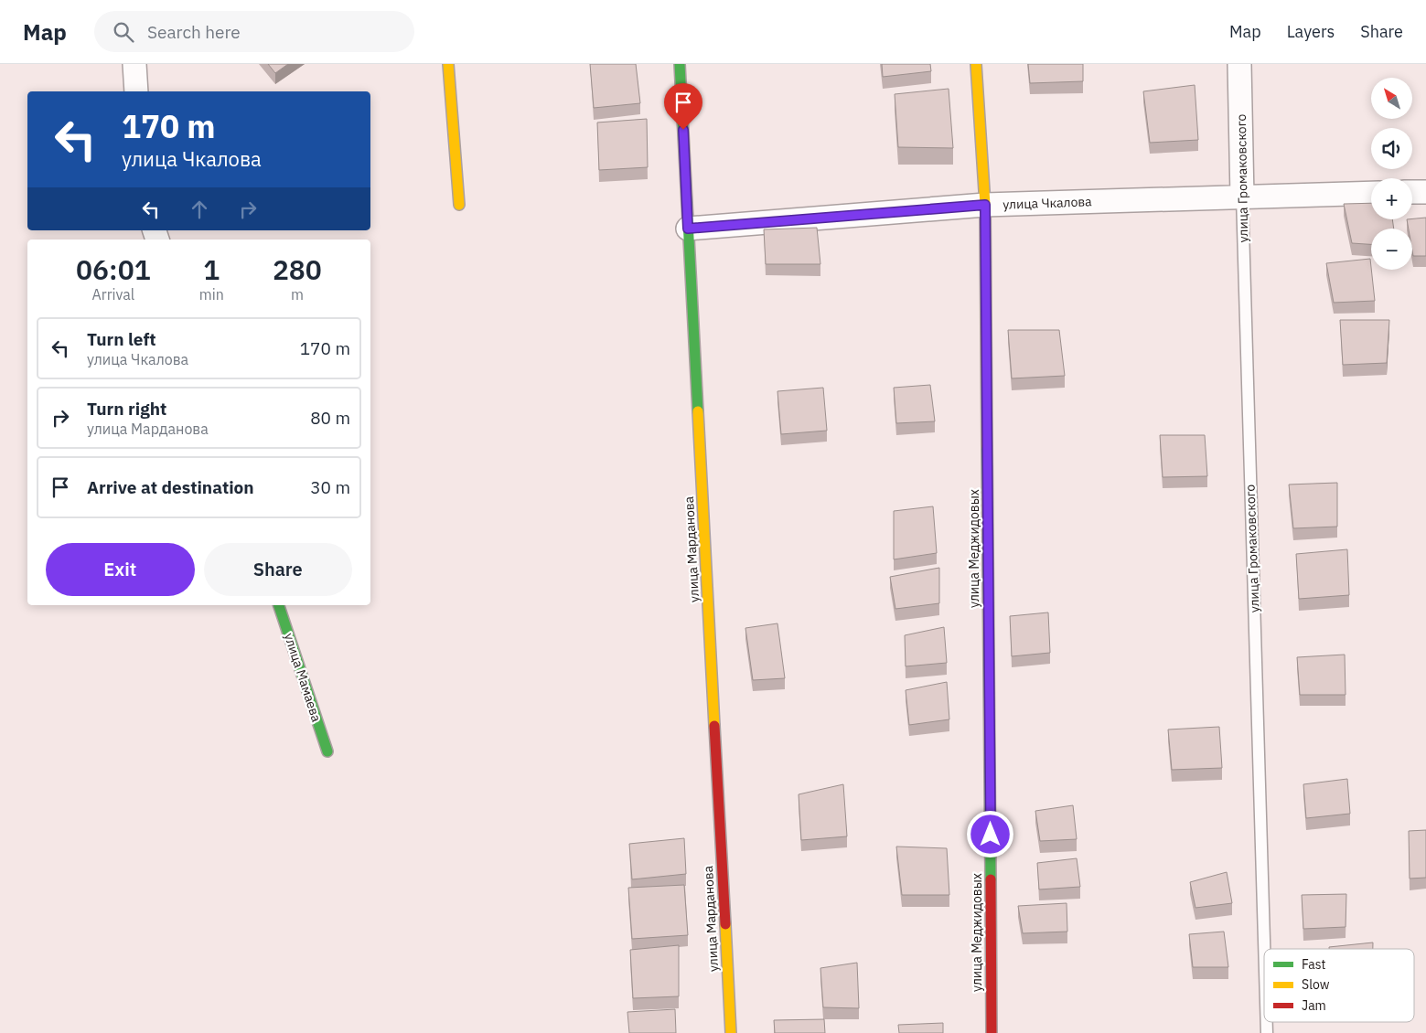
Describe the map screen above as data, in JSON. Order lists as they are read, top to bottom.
{
  "streets": {
    "street": [
      "улица Громаковского",
      "улица Чкалова",
      "улица Меджидовых",
      "улица Марданова",
      "улица Мамаева"
    ]
  },
  "crossings": [
    ["улица Громаковского", "улица Чкалова"],
    ["улица Чкалова", "улица Меджидовых"],
    ["улица Чкалова", "улица Марданова"]
  ],
  "legend": ["Fast", "Slow", "Jam"],
  "north": "top left",
  "page": {
    "header": "Map",
    "search": "Search here",
    "nav": ["Map", "Layers", "Share"],
    "map_buttons": ["+", "−"],
    "turn": ["170 m", "улица Чкалова"],
    "eta": [
      "06:01",
      "Arrival",
      "1",
      "min",
      "280",
      "m"
    ],
    "list": [
      {
        "name": "Turn left",
        "note": "улица Чкалова",
        "value": "170 m"
      },
      {
        "name": "Turn right",
        "note": "улица Марданова",
        "value": "80 m"
      },
      {
        "name": "Arrive at destination",
        "value": "30 m"
      }
    ],
    "buttons": ["Exit", "Share"]
  }
}
